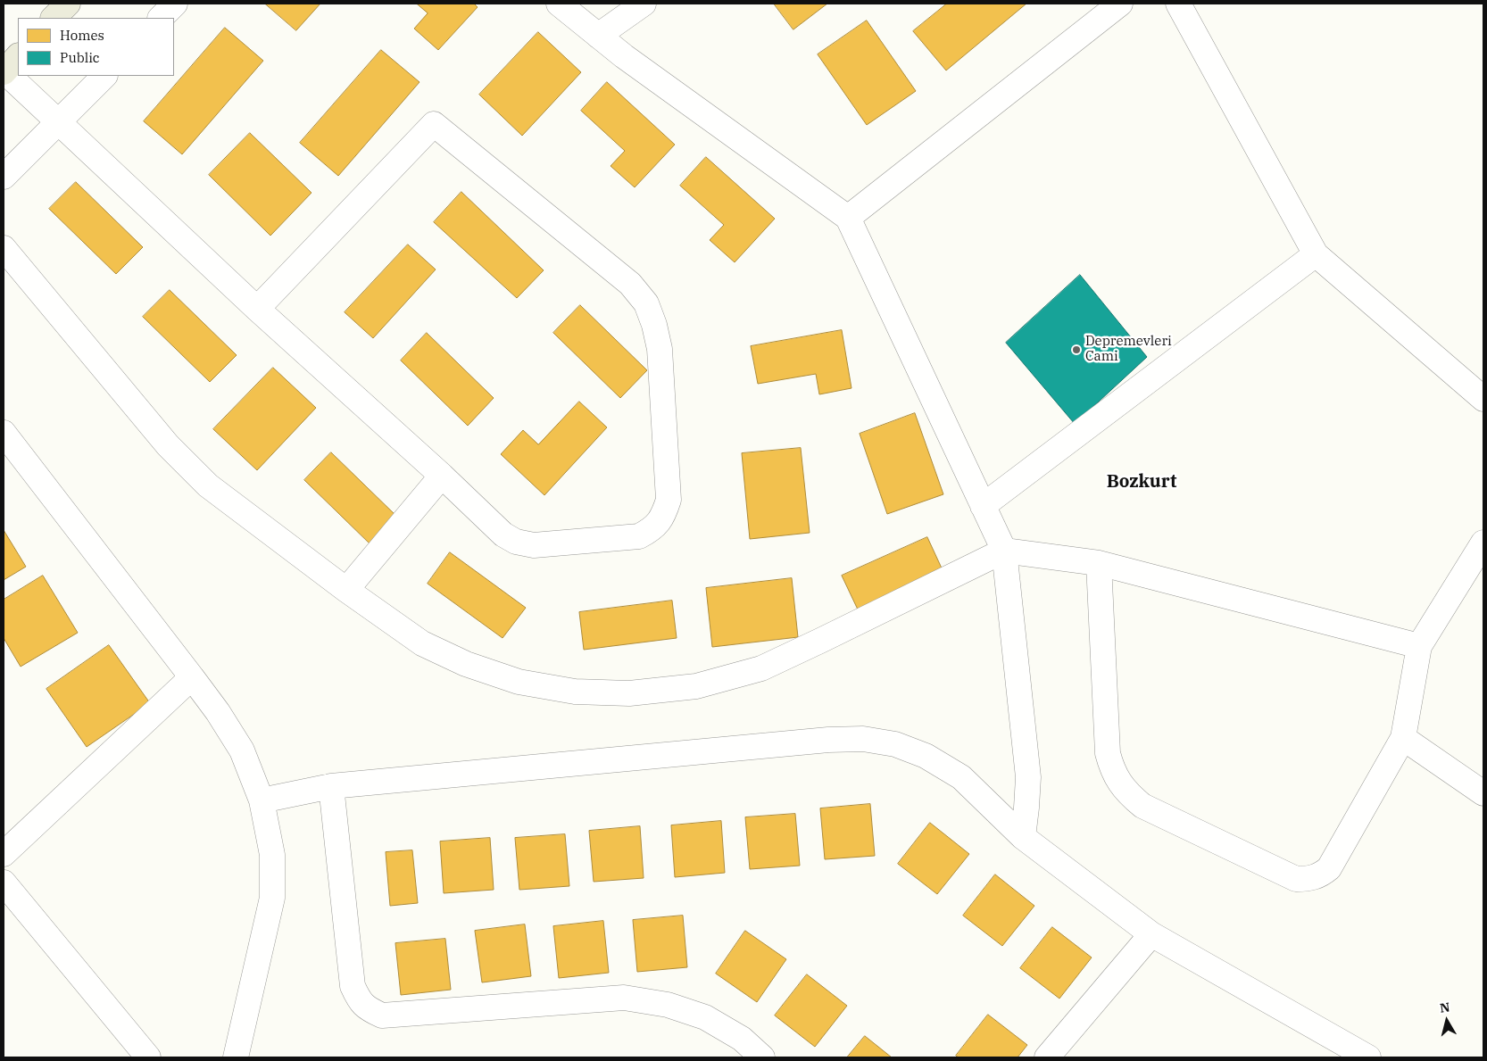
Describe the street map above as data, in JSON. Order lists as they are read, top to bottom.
{
  "districts": ["Bozkurt"],
  "places": ["Depremevleri Cami"],
  "legend": ["Homes", "Public"],
  "north": "top"
}
